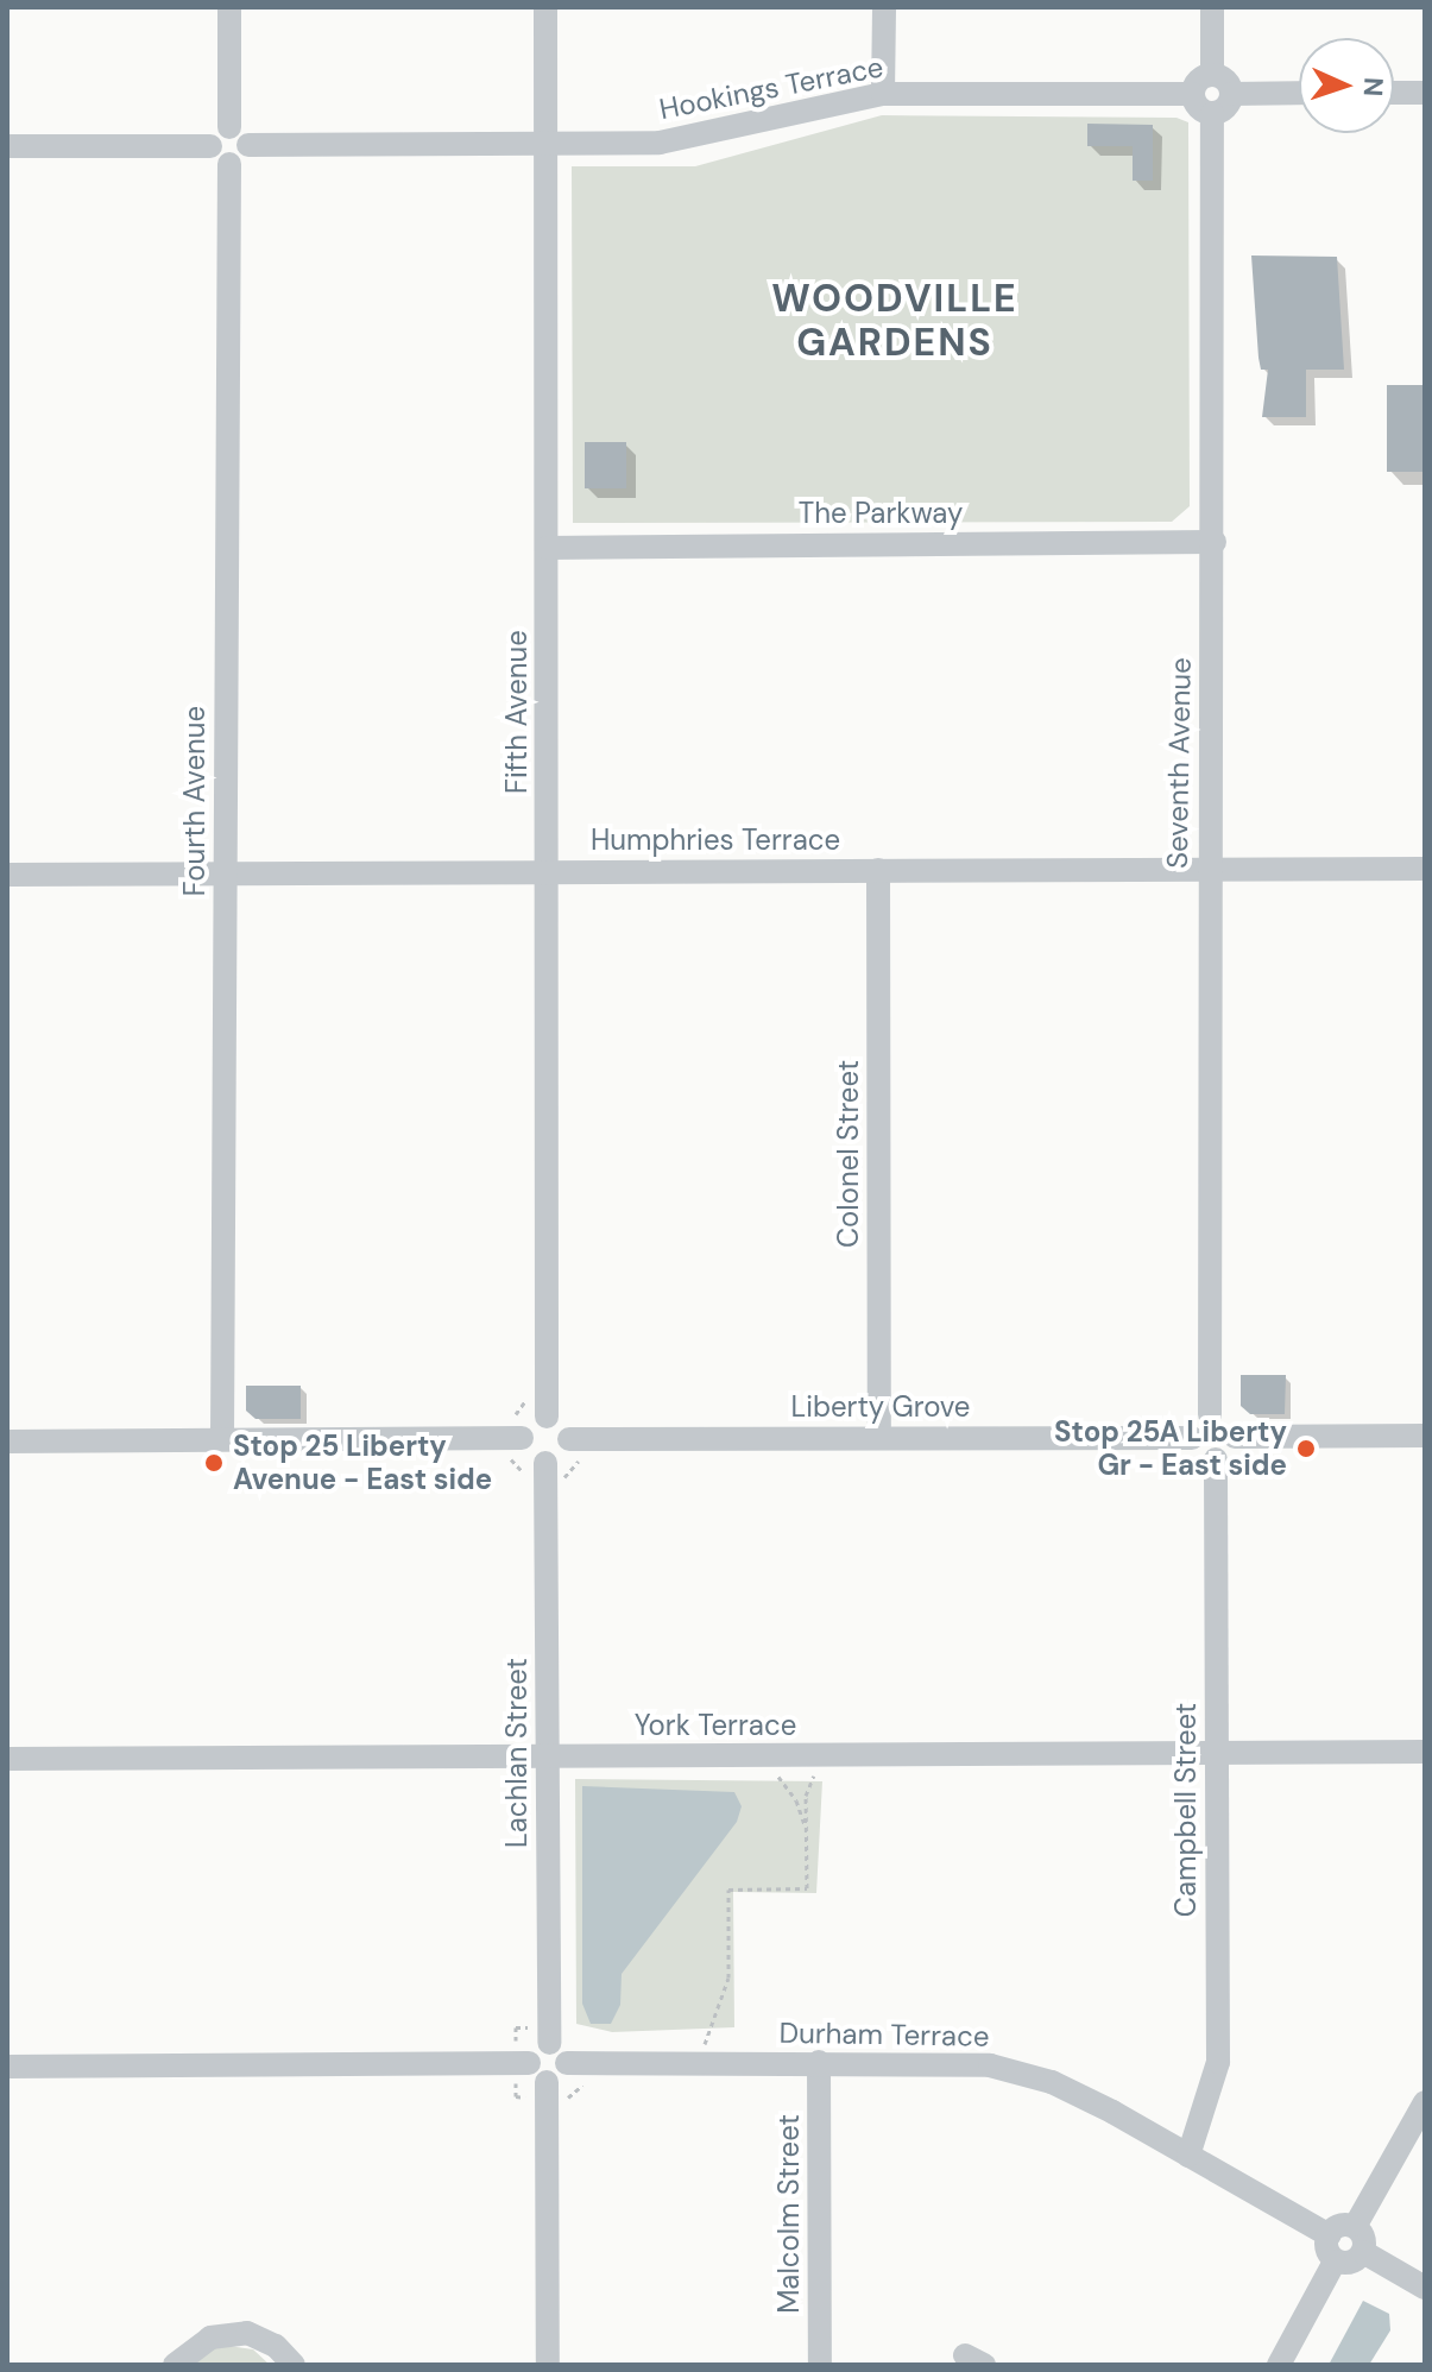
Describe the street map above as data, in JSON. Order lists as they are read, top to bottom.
{
  "streets": {
    "street": [
      "Hookings Terrace",
      "The Parkway",
      "Fifth Avenue",
      "Seventh Avenue",
      "Fourth Avenue",
      "Humphries Terrace",
      "Colonel Street",
      "Liberty Grove",
      "York Terrace",
      "Lachlan Street",
      "Campbell Street",
      "Durham Terrace",
      "Malcolm Street"
    ]
  },
  "crossings": [
    ["Hookings Terrace", "Fifth Avenue"],
    ["Hookings Terrace", "Seventh Avenue"],
    ["Hookings Terrace", "Fourth Avenue"],
    ["The Parkway", "Fifth Avenue"],
    ["The Parkway", "Seventh Avenue"],
    ["Fifth Avenue", "Humphries Terrace"],
    ["Fifth Avenue", "Liberty Grove"],
    ["Fifth Avenue", "Lachlan Street"],
    ["Seventh Avenue", "Humphries Terrace"],
    ["Seventh Avenue", "Liberty Grove"],
    ["Seventh Avenue", "Campbell Street"],
    ["Fourth Avenue", "Humphries Terrace"],
    ["Humphries Terrace", "Colonel Street"],
    ["Colonel Street", "Liberty Grove"],
    ["Liberty Grove", "Lachlan Street"],
    ["Liberty Grove", "Campbell Street"],
    ["York Terrace", "Lachlan Street"],
    ["York Terrace", "Campbell Street"],
    ["Lachlan Street", "Durham Terrace"],
    ["Campbell Street", "Durham Terrace"],
    ["Durham Terrace", "Malcolm Street"]
  ],
  "districts": ["WOODVILLE GARDENS"],
  "places": ["Stop 25A Liberty Gr - East side", "Stop 25 Liberty Avenue - East side"],
  "north": "right"
}
